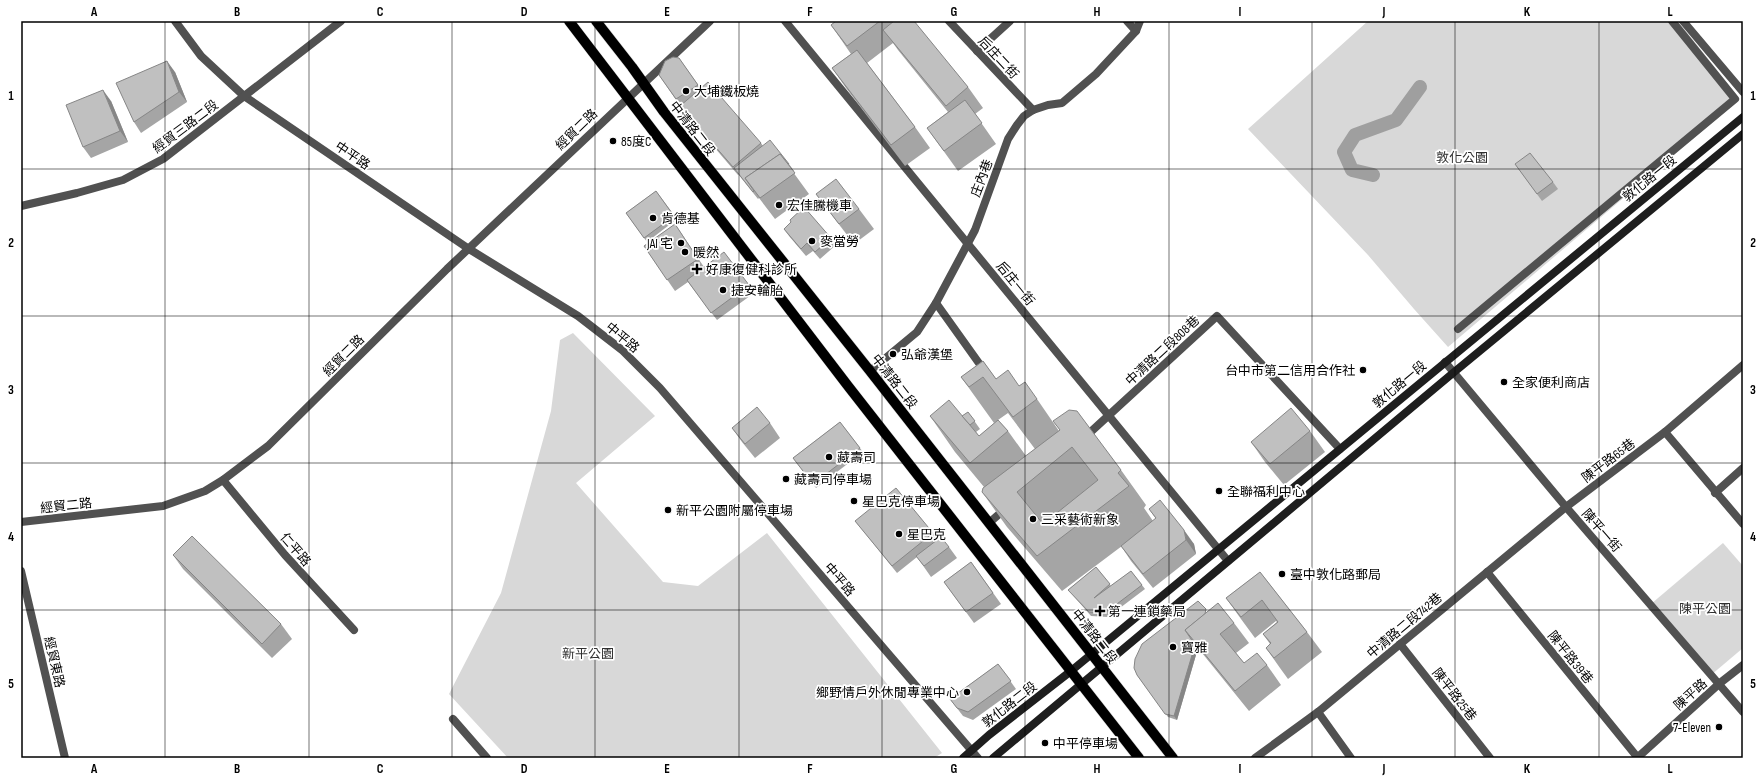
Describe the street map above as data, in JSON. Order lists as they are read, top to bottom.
{
  "streets": {
    "main road": ["中清路二段"],
    "street": [
      "后庄二街",
      "經貿三路二段",
      "經貿二路",
      "中平路",
      "庄內巷",
      "敦化路一段",
      "后庄一街",
      "中清路二段808巷",
      "陳平路65巷",
      "陳平一街",
      "仁平路",
      "中清路二段742巷",
      "陳平路39巷",
      "經貿東路",
      "陳平路25巷",
      "陳平路",
      "敦化路二段"
    ]
  },
  "crossings": [
    ["后庄二街", "庄內巷"],
    ["經貿三路二段", "中平路"],
    ["中清路二段", "經貿二路"],
    ["中清路二段", "庄內巷"],
    ["中清路二段", "敦化路一段"],
    ["經貿二路", "中平路"],
    ["經貿二路", "仁平路"],
    ["中平路", "敦化路二段"],
    ["庄內巷", "后庄一街"],
    ["敦化路一段", "后庄一街"],
    ["敦化路一段", "中清路二段808巷"],
    ["敦化路一段", "陳平一街"],
    ["敦化路一段", "敦化路二段"],
    ["后庄一街", "中清路二段808巷"],
    ["陳平路65巷", "陳平一街"],
    ["陳平路65巷", "中清路二段742巷"],
    ["陳平一街", "中清路二段742巷"],
    ["陳平一街", "陳平路"],
    ["中清路二段742巷", "陳平路39巷"],
    ["中清路二段742巷", "陳平路25巷"],
    ["陳平路39巷", "陳平路"]
  ],
  "parks": ["敦化公園", "陳平公園", "新平公園"],
  "places": {
    "other": [
      "大埔鐵板燒",
      "85度C",
      "宏佳騰機車",
      "肯德基",
      "麥當勞",
      "JAI 宅",
      "暖然",
      "捷安輪胎",
      "弘爺漢堡",
      "台中市第二信用合作社",
      "全家便利商店",
      "藏壽司",
      "藏壽司停車場",
      "全聯福利中心",
      "星巴克停車場",
      "新平公園附屬停車場",
      "三采藝術新象",
      "星巴克",
      "臺中敦化路郵局",
      "寶雅",
      "鄉野情戶外休閒專業中心",
      "7-Eleven",
      "中平停車場"
    ],
    "health": ["好康復健科診所", "第一連鎖藥局"]
  },
  "grid": {
    "columns": [
      "A",
      "B",
      "C",
      "D",
      "E",
      "F",
      "G",
      "H",
      "I",
      "J",
      "K",
      "L"
    ],
    "rows": [
      "1",
      "2",
      "3",
      "4",
      "5"
    ]
  }
}
